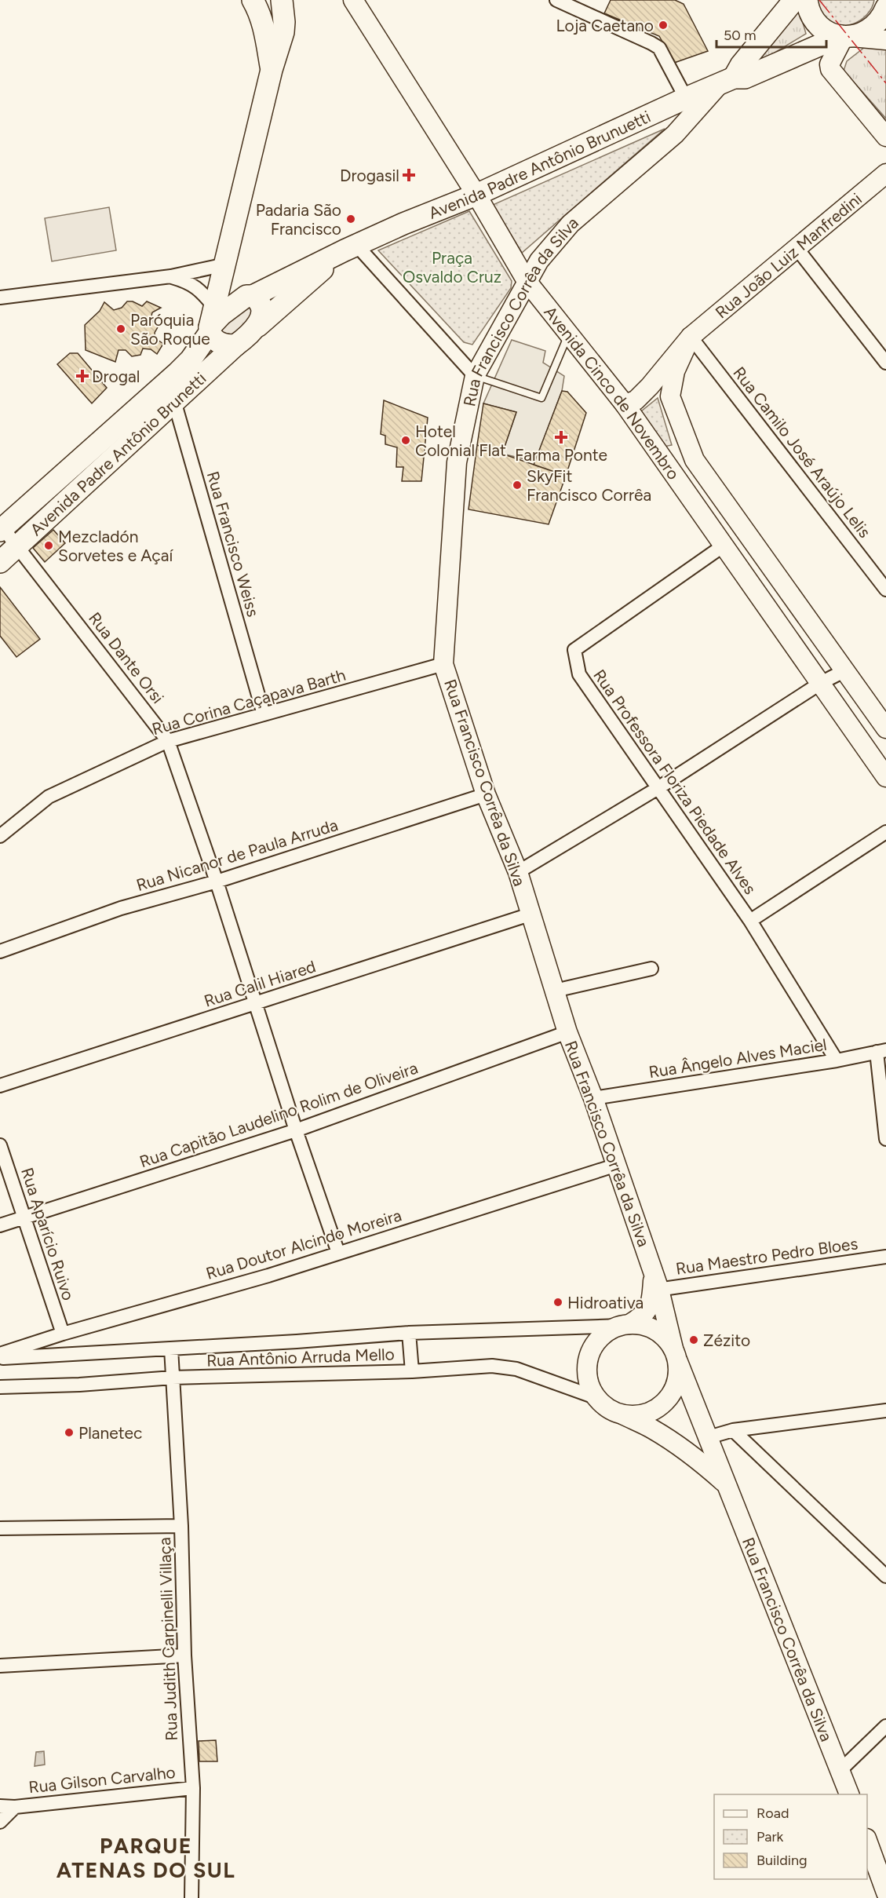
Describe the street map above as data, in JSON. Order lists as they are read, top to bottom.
{
  "streets": {
    "main road": [
      "Avenida Padre Antônio Brunuetti",
      "Rua João Luiz Manfredini",
      "Rua Francisco Corrêa da Silva",
      "Avenida Cinco de Novembro",
      "Avenida Padre Antônio Brunetti"
    ],
    "street": [
      "Rua Camilo José Araújo Lelis",
      "Rua Francisco Weiss",
      "Rua Dante Orsi",
      "Rua Corina Caçapava Barth",
      "Rua Professora Floriza Piedade Alves",
      "Rua Nicanor de Paula Arruda",
      "Rua Calil Hiared",
      "Rua Ângelo Alves Maciel",
      "Rua Capitão Laudelino Rolim de Oliveira",
      "Rua Aparício Ruivo",
      "Rua Doutor Alcindo Moreira",
      "Rua Maestro Pedro Bloes",
      "Rua Antônio Arruda Mello",
      "Rua Judith Carpinelli Villaça",
      "Rua Gilson Carvalho"
    ]
  },
  "crossings": [
    ["Avenida Padre Antônio Brunuetti", "Rua Francisco Corrêa da Silva"],
    ["Avenida Padre Antônio Brunuetti", "Avenida Cinco de Novembro"],
    ["Avenida Padre Antônio Brunuetti", "Avenida Padre Antônio Brunetti"],
    ["Rua João Luiz Manfredini", "Avenida Cinco de Novembro"],
    ["Rua João Luiz Manfredini", "Rua Camilo José Araújo Lelis"],
    ["Rua Francisco Corrêa da Silva", "Avenida Cinco de Novembro"],
    ["Rua Francisco Corrêa da Silva", "Rua Corina Caçapava Barth"],
    ["Rua Francisco Corrêa da Silva", "Rua Nicanor de Paula Arruda"],
    ["Rua Francisco Corrêa da Silva", "Rua Calil Hiared"],
    ["Rua Francisco Corrêa da Silva", "Rua Ângelo Alves Maciel"],
    ["Rua Francisco Corrêa da Silva", "Rua Capitão Laudelino Rolim de Oliveira"],
    ["Rua Francisco Corrêa da Silva", "Rua Doutor Alcindo Moreira"],
    ["Rua Francisco Corrêa da Silva", "Rua Maestro Pedro Bloes"],
    ["Rua Francisco Corrêa da Silva", "Rua Antônio Arruda Mello"],
    ["Avenida Cinco de Novembro", "Rua Camilo José Araújo Lelis"],
    ["Avenida Cinco de Novembro", "Rua Professora Floriza Piedade Alves"],
    ["Avenida Padre Antônio Brunetti", "Rua Francisco Weiss"],
    ["Avenida Padre Antônio Brunetti", "Rua Dante Orsi"],
    ["Rua Francisco Weiss", "Rua Corina Caçapava Barth"],
    ["Rua Dante Orsi", "Rua Corina Caçapava Barth"],
    ["Rua Dante Orsi", "Rua Nicanor de Paula Arruda"],
    ["Rua Dante Orsi", "Rua Calil Hiared"],
    ["Rua Dante Orsi", "Rua Capitão Laudelino Rolim de Oliveira"],
    ["Rua Dante Orsi", "Rua Doutor Alcindo Moreira"],
    ["Rua Professora Floriza Piedade Alves", "Rua Ângelo Alves Maciel"],
    ["Rua Capitão Laudelino Rolim de Oliveira", "Rua Aparício Ruivo"],
    ["Rua Aparício Ruivo", "Rua Doutor Alcindo Moreira"],
    ["Rua Antônio Arruda Mello", "Rua Judith Carpinelli Villaça"],
    ["Rua Judith Carpinelli Villaça", "Rua Gilson Carvalho"]
  ],
  "districts": ["PARQUE ATENAS DO SUL"],
  "parks": ["Praça Osvaldo Cruz"],
  "places": {
    "other": [
      "Loja Caetano",
      "Padaria São Francisco",
      "Paróquia São Roque",
      "Hotel Colonial Flat",
      "SkyFit Francisco Corrêa",
      "Mezcladón Sorvetes e Açaí",
      "Hidroativa",
      "Zézito",
      "Planetec"
    ],
    "health": ["Drogasil", "Drogal", "Farma Ponte"]
  },
  "legend": ["Road", "Park", "Building"],
  "scale_bar": "50 m"
}
